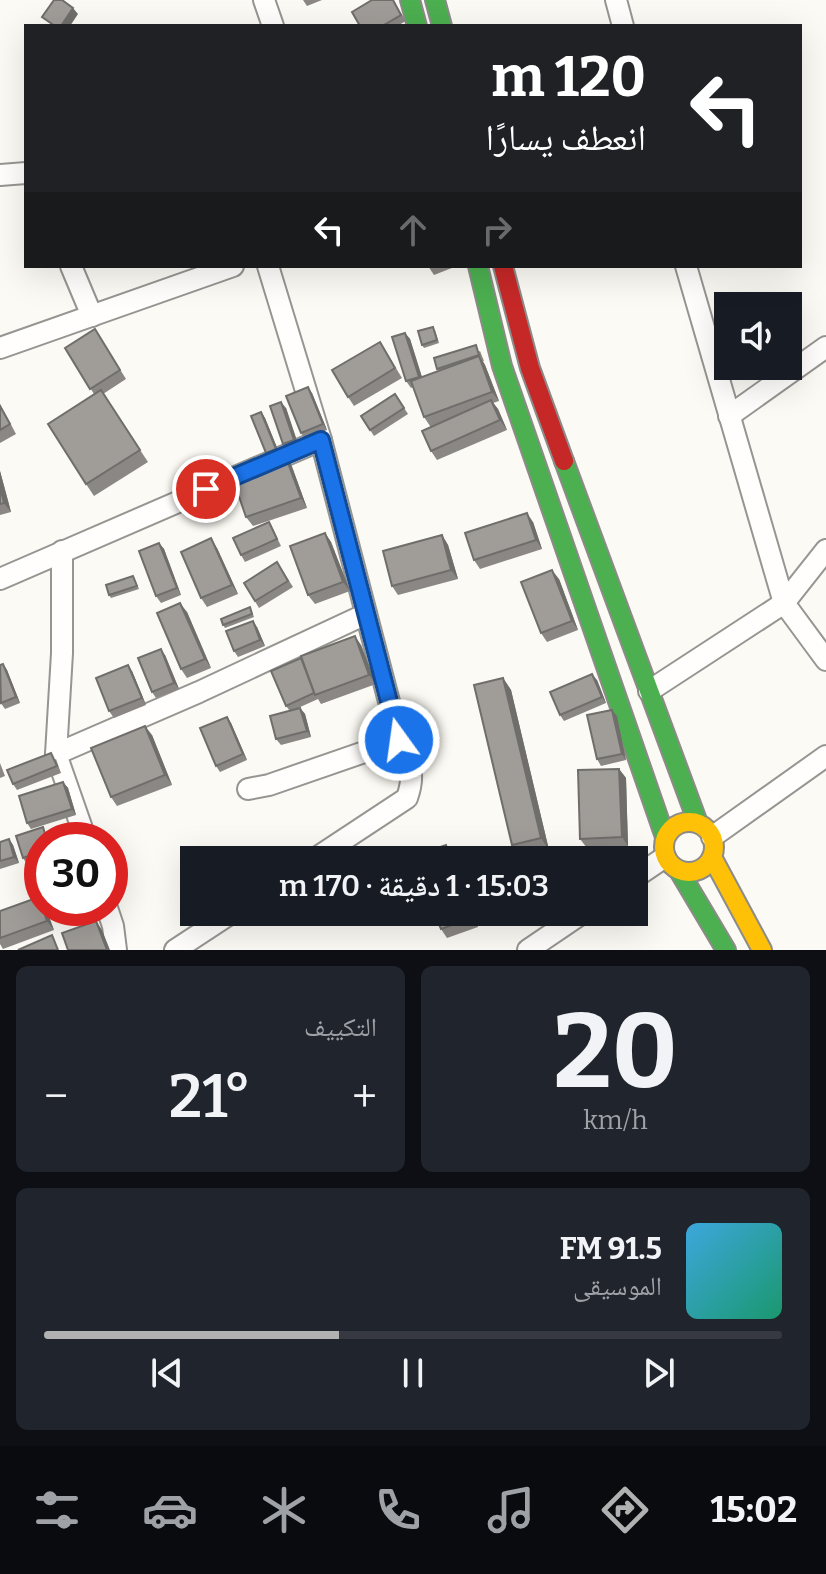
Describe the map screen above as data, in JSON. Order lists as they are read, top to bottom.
{
  "page": {
    "turn": ["120 m", "انعطف يسارًا"],
    "limit": "30",
    "trip": "15:03 · 1 دقيقة · 170 m",
    "tile": [
      ["20", "km/h"],
      "التكييف"
    ],
    "heat": ["−", "21°", "+"],
    "song": ["91.5 FM", "الموسيقى"],
    "tabs": "15:02"
  }
}
